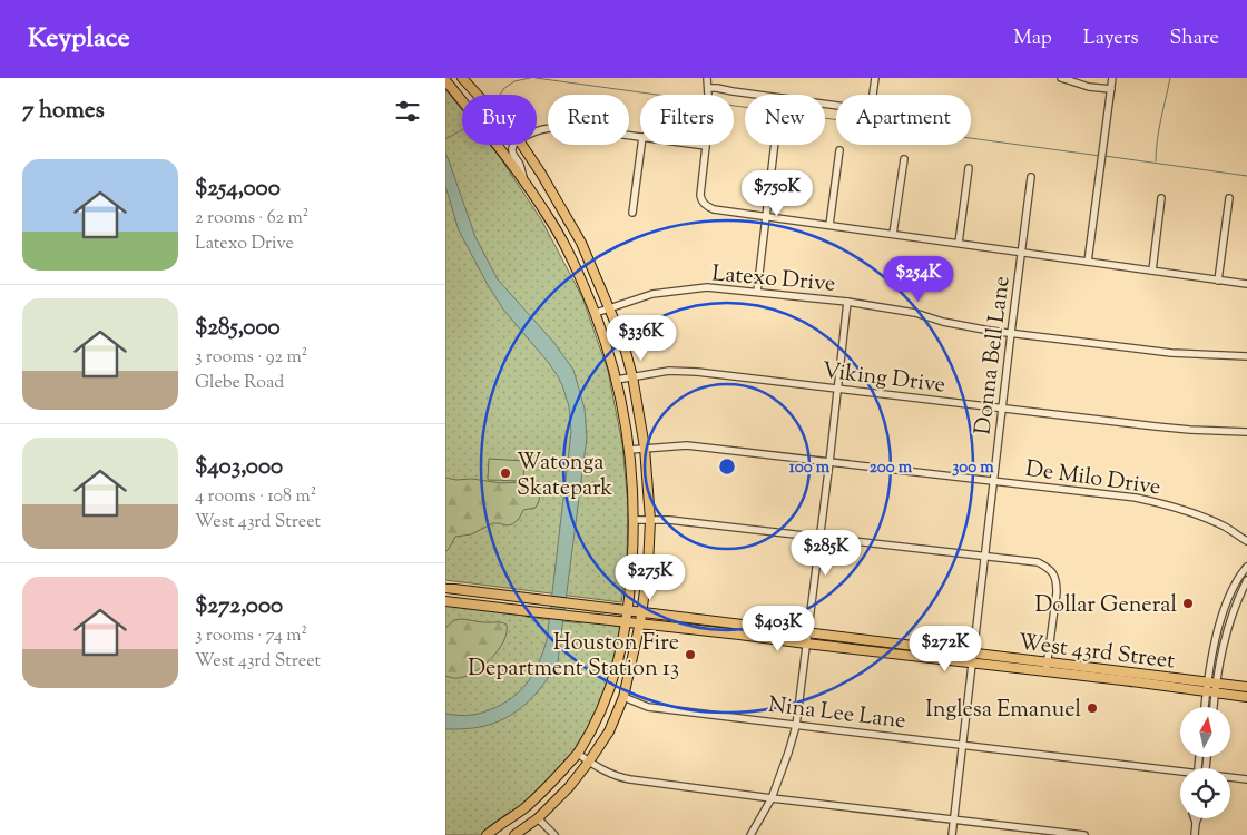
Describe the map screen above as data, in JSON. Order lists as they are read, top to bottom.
{
  "streets": {
    "main road": ["West 43rd Street"],
    "street": [
      "Latexo Drive",
      "Donna Bell Lane",
      "Viking Drive",
      "De Milo Drive",
      "Nina Lee Lane"
    ]
  },
  "crossings": [
    ["Latexo Drive", "Donna Bell Lane"],
    ["Donna Bell Lane", "Viking Drive"],
    ["Donna Bell Lane", "De Milo Drive"],
    ["Donna Bell Lane", "West 43rd Street"],
    ["Donna Bell Lane", "Nina Lee Lane"]
  ],
  "places": [
    "Watonga Skatepark",
    "Dollar General",
    "Houston Fire Department Station 13",
    "Inglesa Emanuel"
  ],
  "north": "top",
  "page": {
    "header": "Keyplace",
    "nav": ["Map", "Layers", "Share"],
    "heading": "7 homes",
    "chip": [
      "Buy",
      "Rent",
      "Filters",
      "New",
      "Apartment"
    ],
    "list": [
      {
        "name": "$254,000",
        "note": "2 rooms · 62 m² · Latexo Drive"
      },
      {
        "name": "$285,000",
        "note": "3 rooms · 92 m² · Glebe Road"
      },
      {
        "name": "$403,000",
        "note": "4 rooms · 108 m² · West 43rd Street"
      },
      {
        "name": "$272,000",
        "note": "3 rooms · 74 m² · West 43rd Street"
      }
    ],
    "price": [
      "$750K",
      "$254K",
      "$336K",
      "$285K",
      "$275K",
      "$403K",
      "$272K"
    ]
  },
  "rings": ["100 m", "200 m", "300 m"]
}
